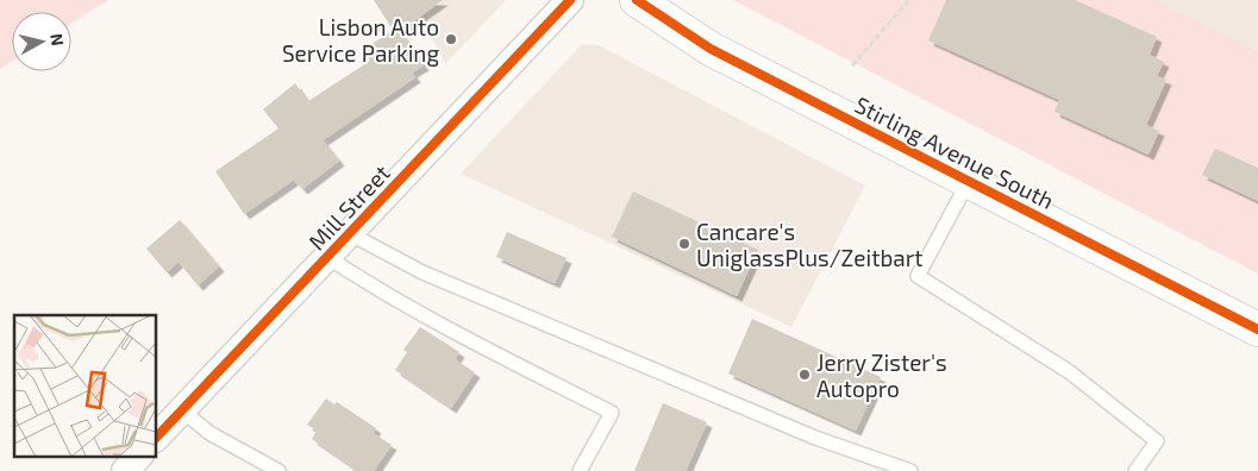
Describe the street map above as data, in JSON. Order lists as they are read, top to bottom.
{
  "streets": {
    "street": ["Stirling Avenue South", "Mill Street"]
  },
  "places": ["Lisbon Auto Service Parking", "Cancare's UniglassPlus/Zeitbart", "Jerry Zister's Autopro"],
  "north": "right"
}
